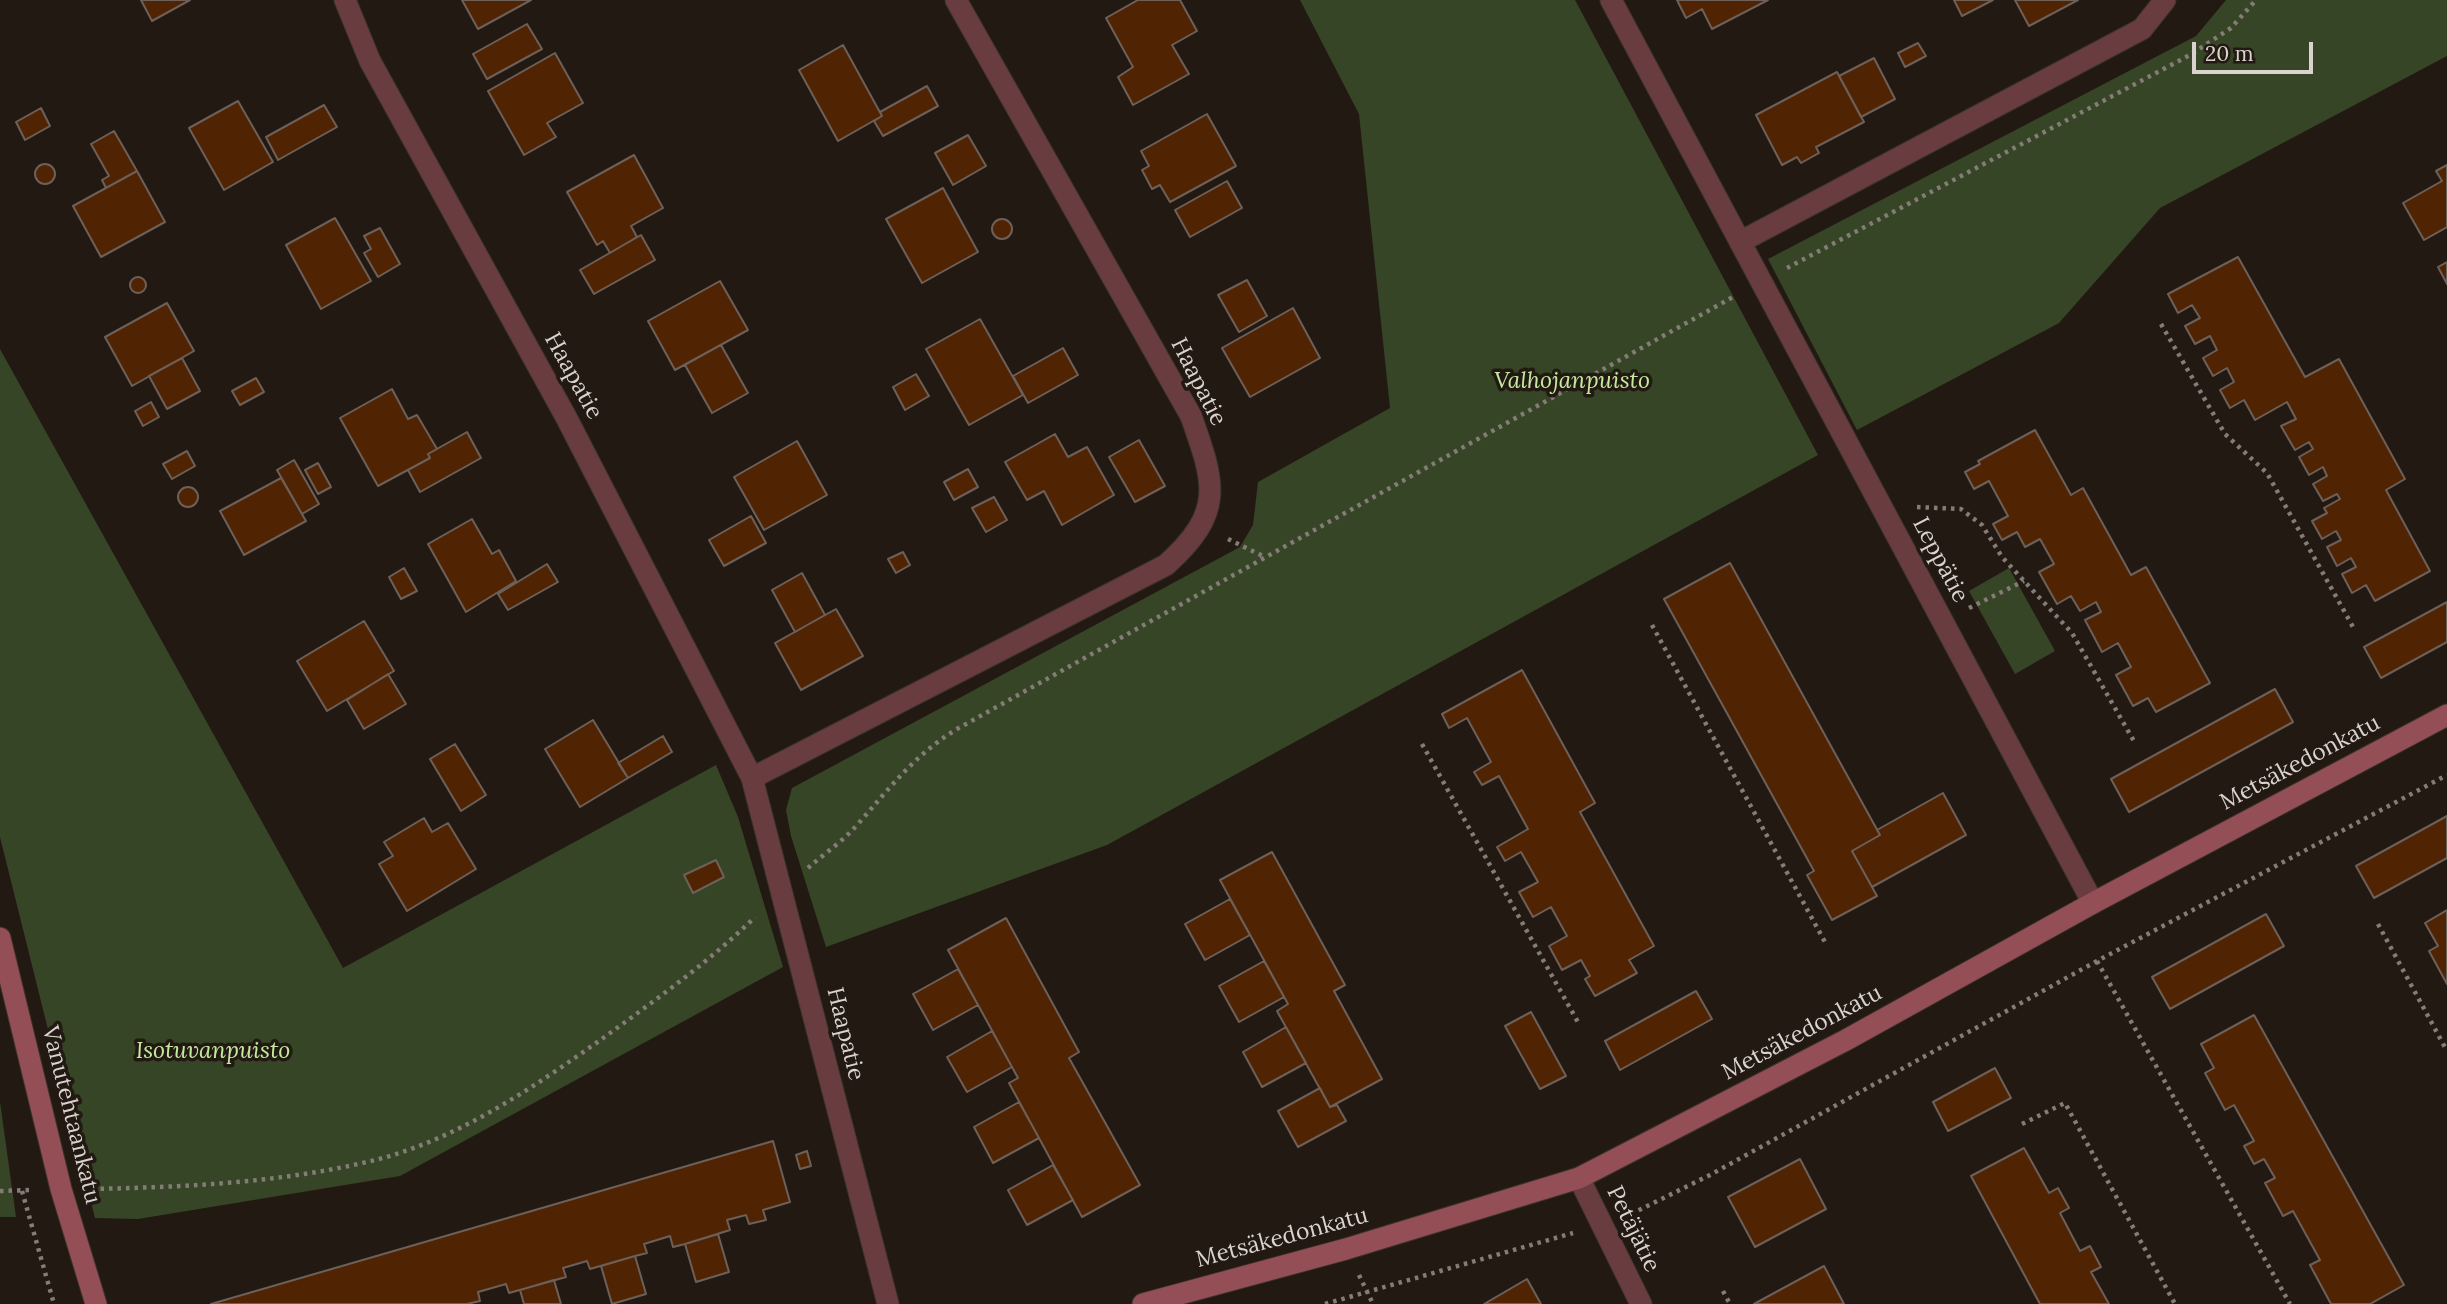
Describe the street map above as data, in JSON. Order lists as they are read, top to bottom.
{
  "streets": {
    "street": [
      "Haapatie",
      "Leppätie",
      "Metsäkedonkatu",
      "Vanutehtaankatu",
      "Petäjätie"
    ]
  },
  "crossings": [
    ["Leppätie", "Metsäkedonkatu"],
    ["Metsäkedonkatu", "Petäjätie"]
  ],
  "parks": ["Valhojanpuisto", "Isotuvanpuisto"],
  "scale_bar": "20 m"
}
